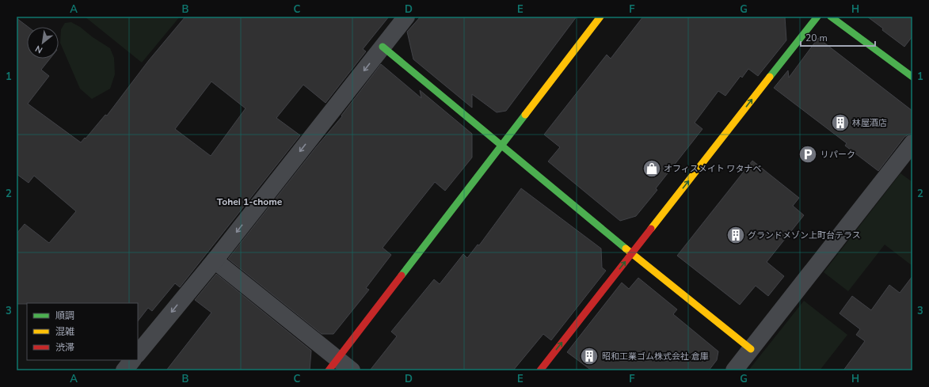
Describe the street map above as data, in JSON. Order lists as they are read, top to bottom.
{
  "districts": ["Tohei 1-chome"],
  "places": {
    "building": ["林屋酒店", "グランドメゾン上町台テラス", "昭和工業ゴム株式会社 倉庫"],
    "parking": ["リパーク"],
    "shop": ["オフィスメイト ワタナベ"]
  },
  "legend": ["順調", "混雑", "渋滞"],
  "scale_bar": "20 m",
  "north": "bottom left",
  "grid": {
    "columns": [
      "A",
      "B",
      "C",
      "D",
      "E",
      "F",
      "G",
      "H"
    ],
    "rows": ["1", "2", "3"]
  }
}
